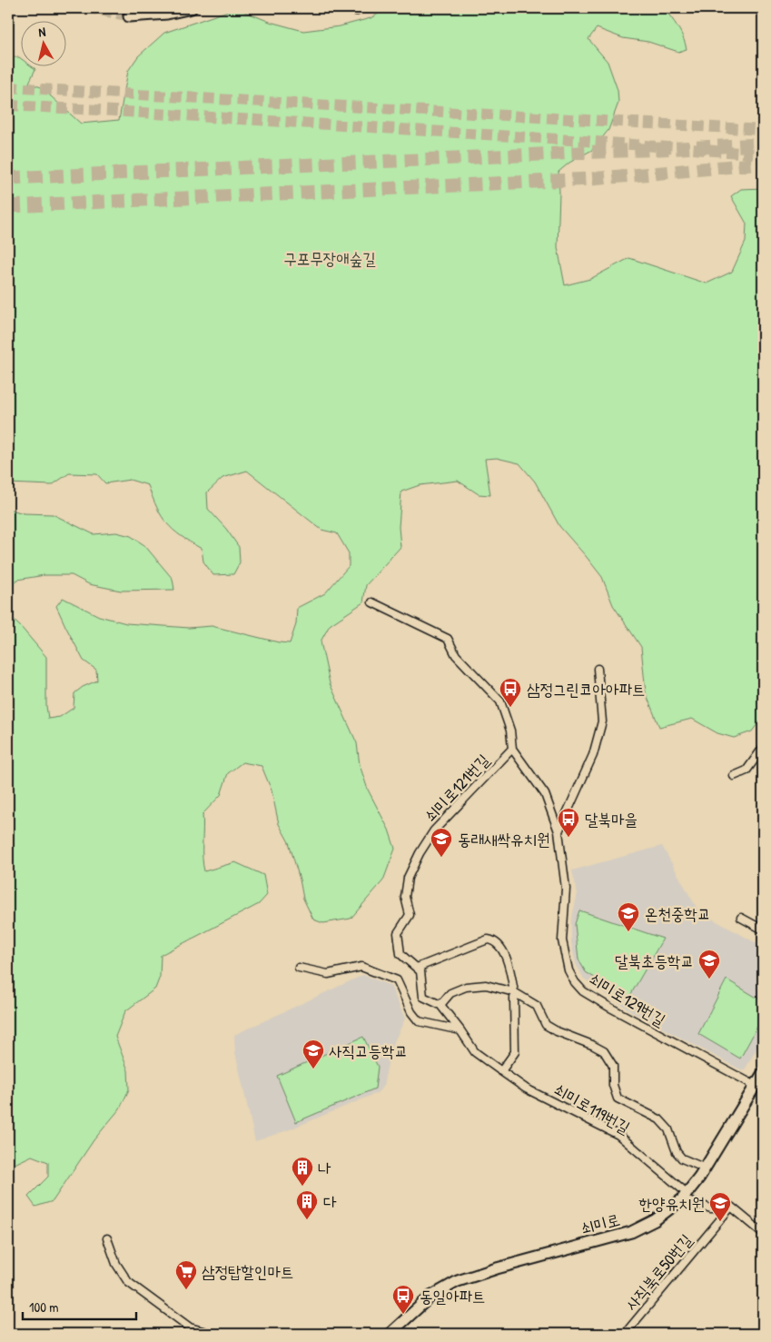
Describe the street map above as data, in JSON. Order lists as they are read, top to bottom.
{
  "streets": {
    "main road": ["쇠미로"],
    "street": [
      "쇠미로121번길",
      "쇠미로129번길",
      "쇠미로119번길",
      "사직북로50번길"
    ]
  },
  "crossings": [
    ["쇠미로121번길", "쇠미로129번길"],
    ["쇠미로129번길", "쇠미로"],
    ["쇠미로119번길", "쇠미로"]
  ],
  "parks": ["구포무장애숲길"],
  "places": {
    "bus stop": ["삼정그린코아아파트", "달북마을", "동일아파트"],
    "school or university": [
      "동래새싹유치원",
      "온천중학교",
      "달북초등학교",
      "사직고등학교",
      "한양유치원"
    ],
    "building": ["나", "다"],
    "supermarket": ["삼정탑할인마트"]
  },
  "scale_bar": "100 m",
  "north": "top"
}
